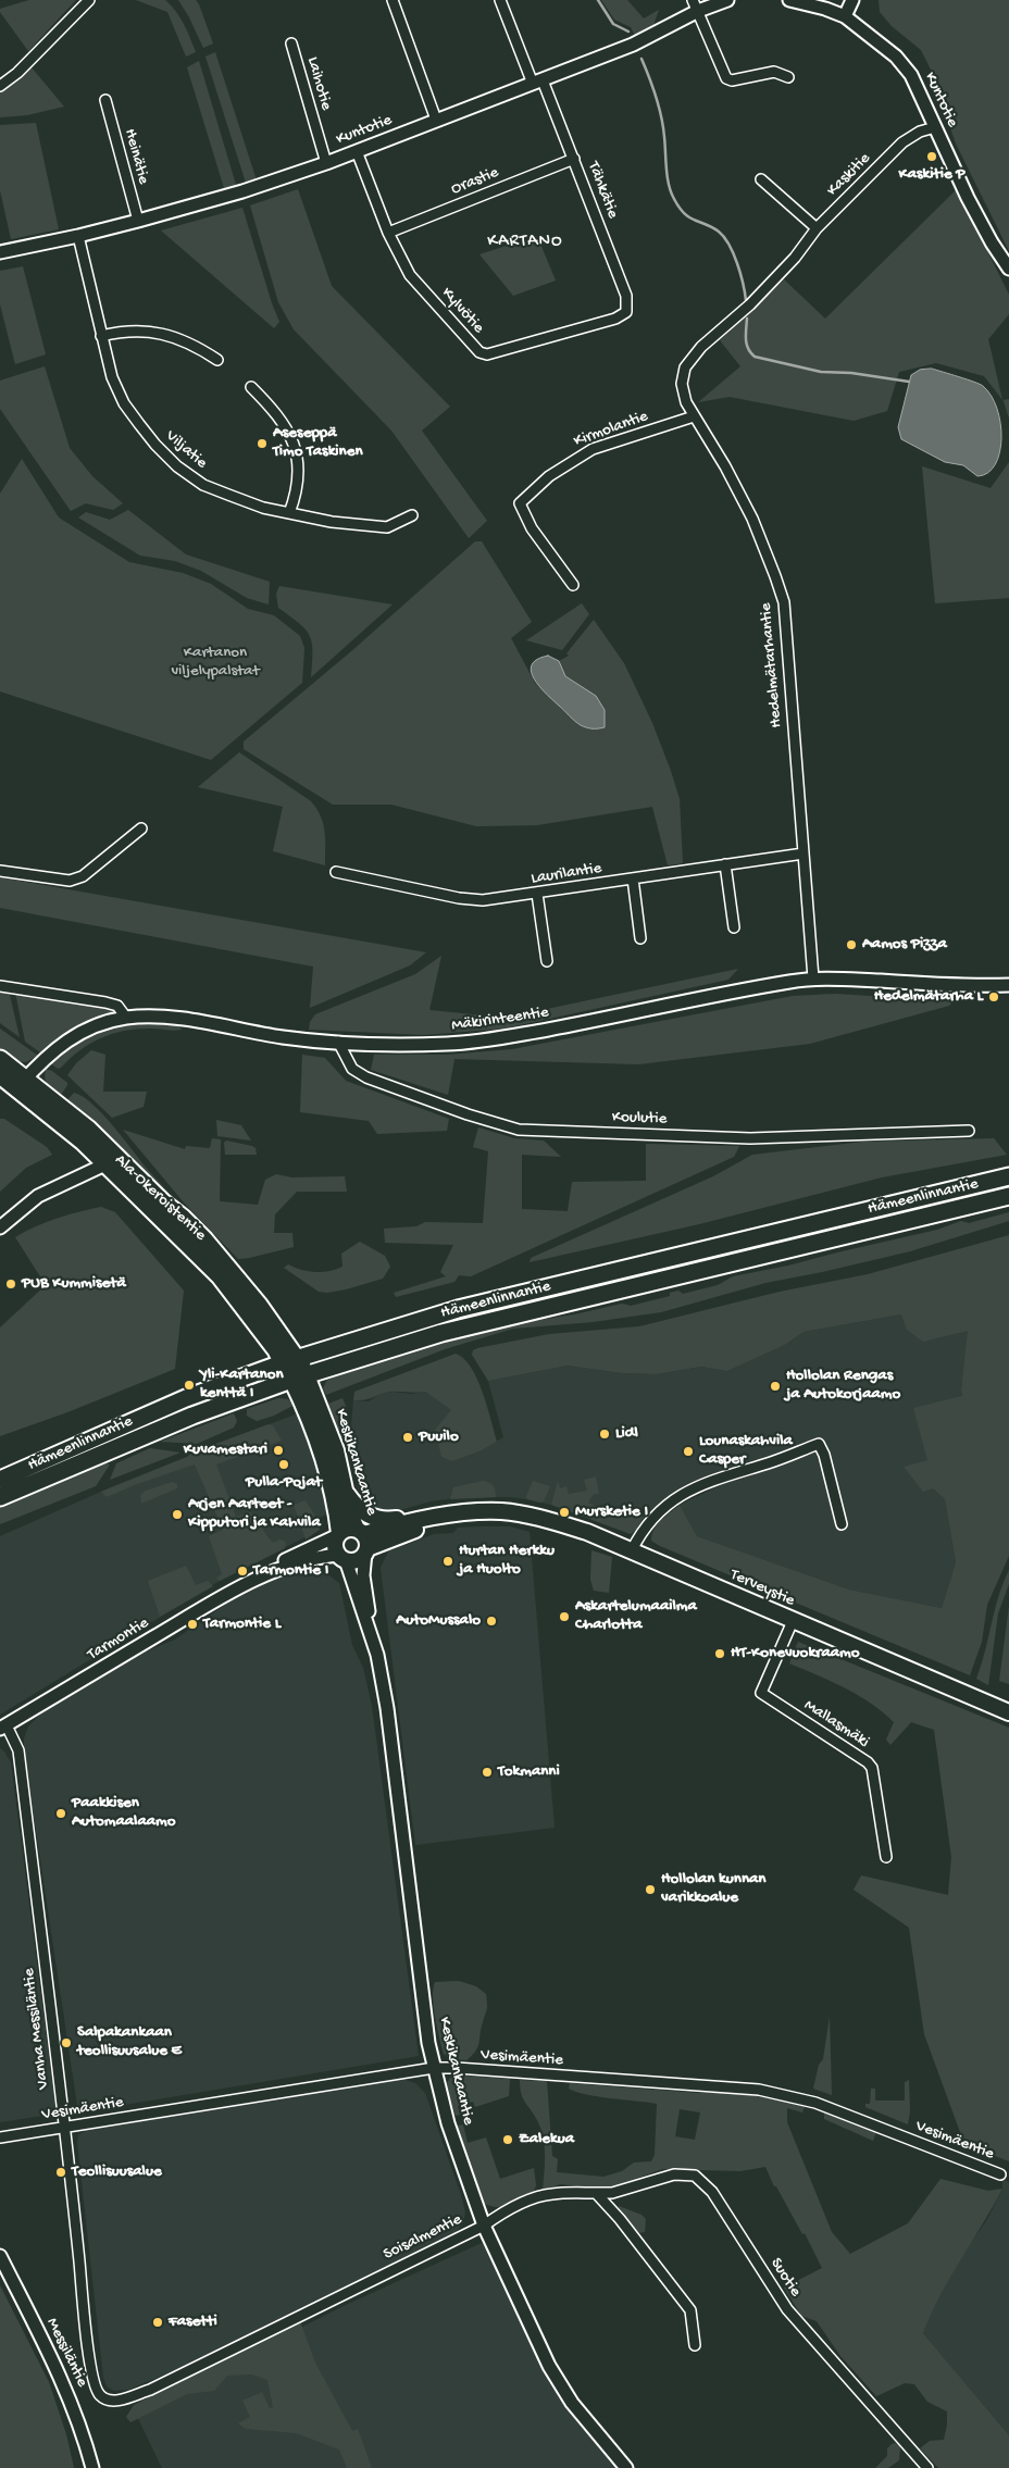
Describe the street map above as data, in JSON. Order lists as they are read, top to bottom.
{
  "streets": {
    "main road": [
      "Hämeenlinnantie",
      "Ala-Okeroistentie",
      "Keskikankaantie",
      "Terveystie"
    ],
    "street": [
      "Laihotie",
      "Kuntotie",
      "Heinätie",
      "Kaskitie",
      "Orastie",
      "Tähkätie",
      "Kylvötie",
      "Kirmolantie",
      "Viljatie",
      "Hedelmätarhantie",
      "Laurilantie",
      "Mäkirinteentie",
      "Koulutie",
      "Tarmontie",
      "Mallasmäki",
      "Vanha Messiläntie",
      "Vesimäentie",
      "Soisalmentie",
      "Suotie",
      "Messiläntie"
    ]
  },
  "crossings": [
    ["Laihotie", "Kuntotie"],
    ["Kuntotie", "Heinätie"],
    ["Kuntotie", "Kaskitie"],
    ["Kuntotie", "Tähkätie"],
    ["Kuntotie", "Kylvötie"],
    ["Kuntotie", "Viljatie"],
    ["Kaskitie", "Hedelmätarhantie"],
    ["Orastie", "Tähkätie"],
    ["Orastie", "Kylvötie"],
    ["Tähkätie", "Kylvötie"],
    ["Kirmolantie", "Hedelmätarhantie"],
    ["Hedelmätarhantie", "Laurilantie"],
    ["Hedelmätarhantie", "Mäkirinteentie"],
    ["Mäkirinteentie", "Koulutie"],
    ["Mäkirinteentie", "Ala-Okeroistentie"],
    ["Hämeenlinnantie", "Ala-Okeroistentie"],
    ["Hämeenlinnantie", "Keskikankaantie"],
    ["Ala-Okeroistentie", "Keskikankaantie"],
    ["Keskikankaantie", "Terveystie"],
    ["Keskikankaantie", "Tarmontie"],
    ["Keskikankaantie", "Vesimäentie"],
    ["Keskikankaantie", "Soisalmentie"],
    ["Terveystie", "Tarmontie"],
    ["Terveystie", "Mallasmäki"],
    ["Tarmontie", "Vanha Messiläntie"],
    ["Vanha Messiläntie", "Vesimäentie"],
    ["Vanha Messiläntie", "Soisalmentie"],
    ["Soisalmentie", "Suotie"]
  ],
  "districts": ["KARTANO"],
  "parks": ["Kartanon viljelypalstat"],
  "places": [
    "Kaskitie P",
    "Aseseppä Timo Taskinen",
    "Aamos Pizza",
    "Hedelmätarha L",
    "PUB Kummisetä",
    "Yli-Kartanon kenttä I",
    "Hollolan Rengas ja Autokorjaamo",
    "Lidl",
    "Puuilo",
    "Kuvamestari",
    "Lounaskahvila Casper",
    "Pulla-Pojat",
    "Mursketie I",
    "Arjen Aarteet - Kipputori ja Kahvila",
    "Hurtan Herkku ja Huolto",
    "Tarmontie I",
    "Askartelumaailma Charlotta",
    "AutoMussalo",
    "Tarmontie L",
    "HT-Konevuokraamo",
    "Tokmanni",
    "Paakkisen Automaalaamo",
    "Hollolan kunnan varikkoalue",
    "Salpakankaan teollisuusalue E",
    "Zalekua",
    "Teollisuusalue",
    "Fasetti"
  ]
}
